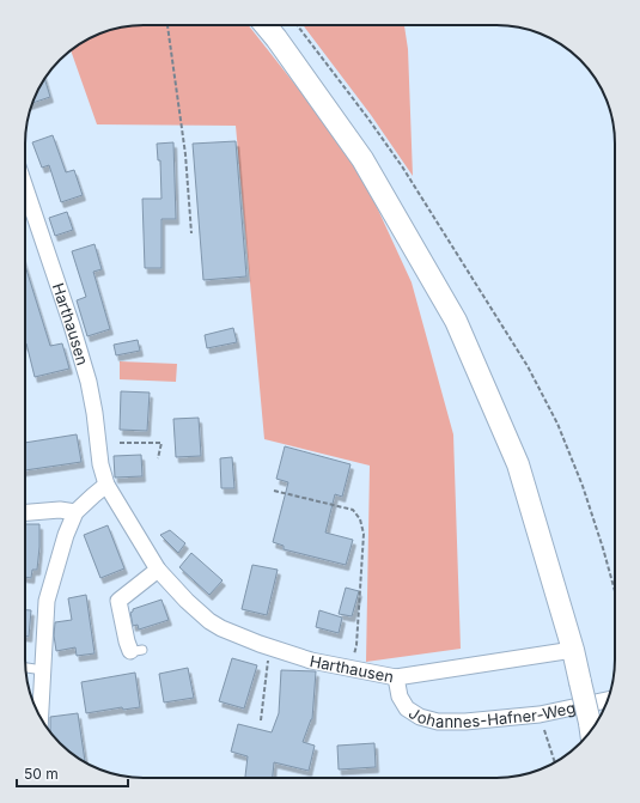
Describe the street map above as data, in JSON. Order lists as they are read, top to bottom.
{
  "streets": {
    "street": ["Harthausen", "Johannes-Hafner-Weg"]
  },
  "crossings": [
    ["Harthausen", "Johannes-Hafner-Weg"]
  ],
  "scale_bar": "50 m"
}
